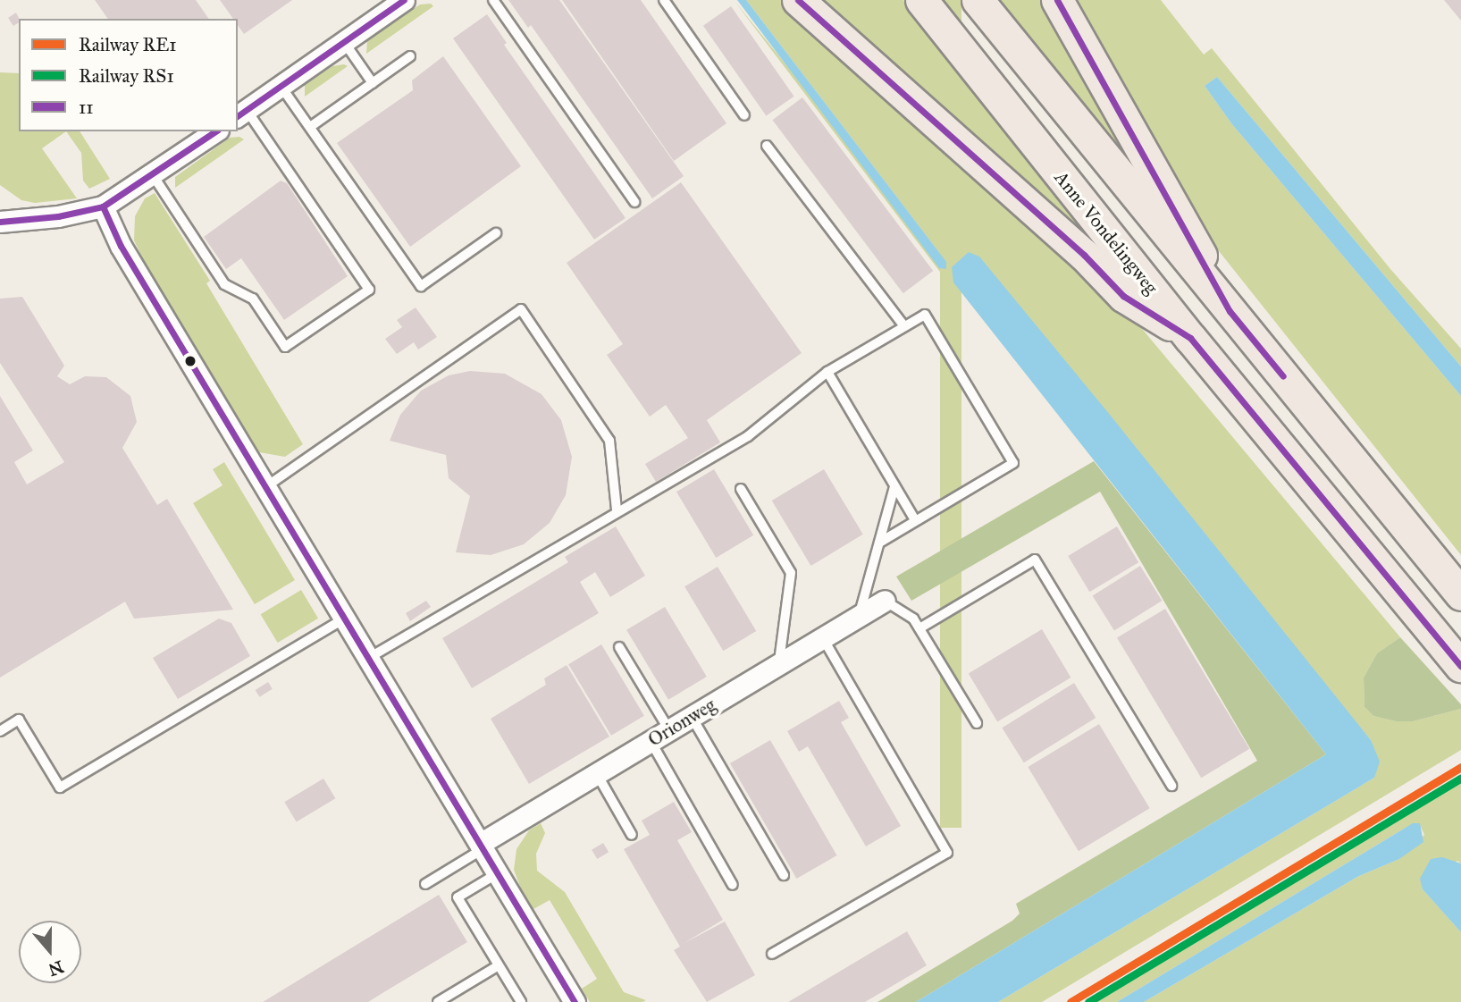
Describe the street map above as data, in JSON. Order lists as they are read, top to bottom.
{
  "streets": {
    "main road": ["Anne Vondelingweg"],
    "street": ["Orionweg"]
  },
  "lines": ["transit line 11", "rail line RE1", "rail line RS1"],
  "legend": ["Railway RE1", "Railway RS1", "11"],
  "north": "bottom"
}
